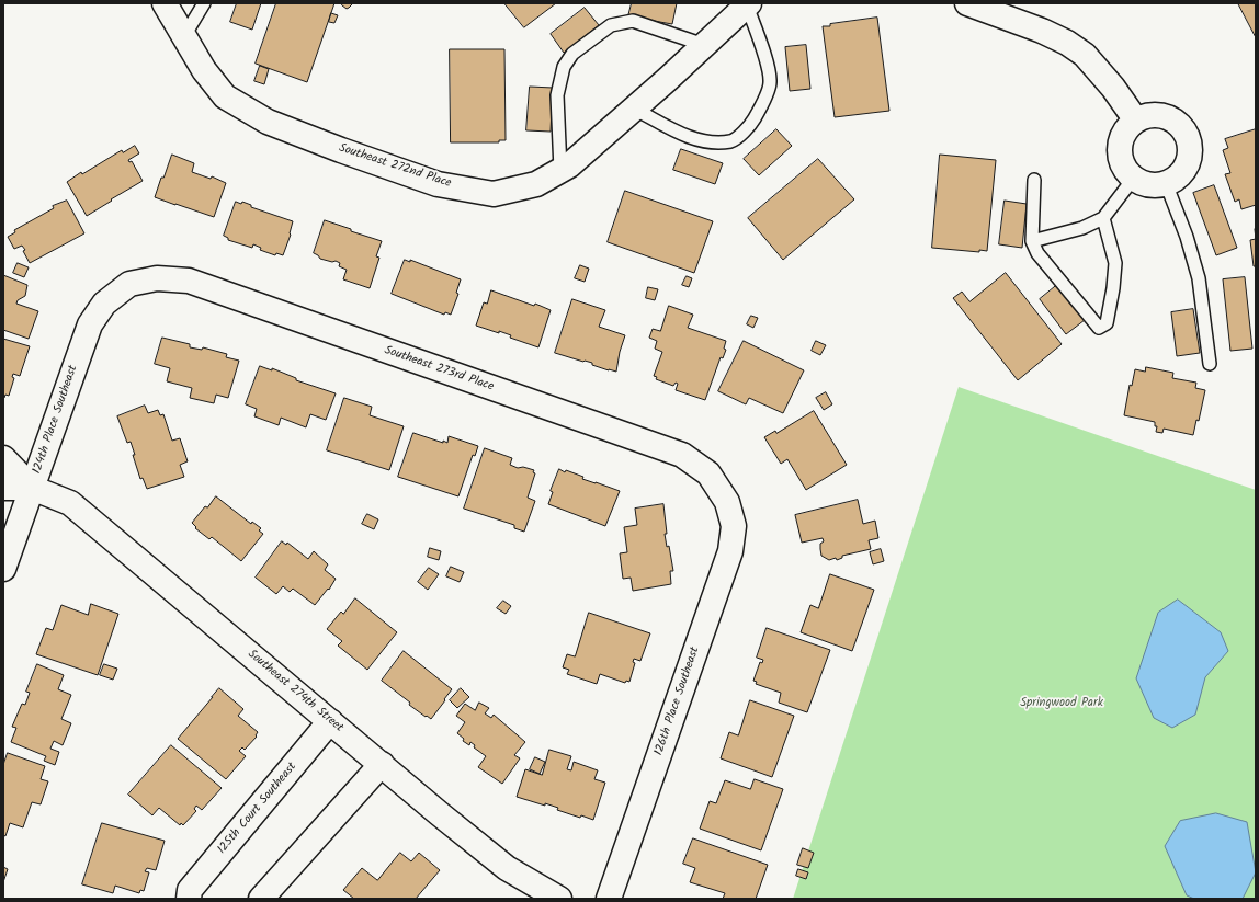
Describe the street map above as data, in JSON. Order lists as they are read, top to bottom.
{
  "streets": {
    "street": [
      "Southeast 272nd Place",
      "Southeast 273rd Place",
      "124th Place Southeast",
      "Southeast 274th Street",
      "126th Place Southeast",
      "125th Court Southeast"
    ]
  },
  "crossings": [
    ["Southeast 273rd Place", "124th Place Southeast"],
    ["Southeast 273rd Place", "126th Place Southeast"],
    ["124th Place Southeast", "Southeast 274th Street"],
    ["Southeast 274th Street", "125th Court Southeast"]
  ],
  "parks": ["Springwood Park"]
}
